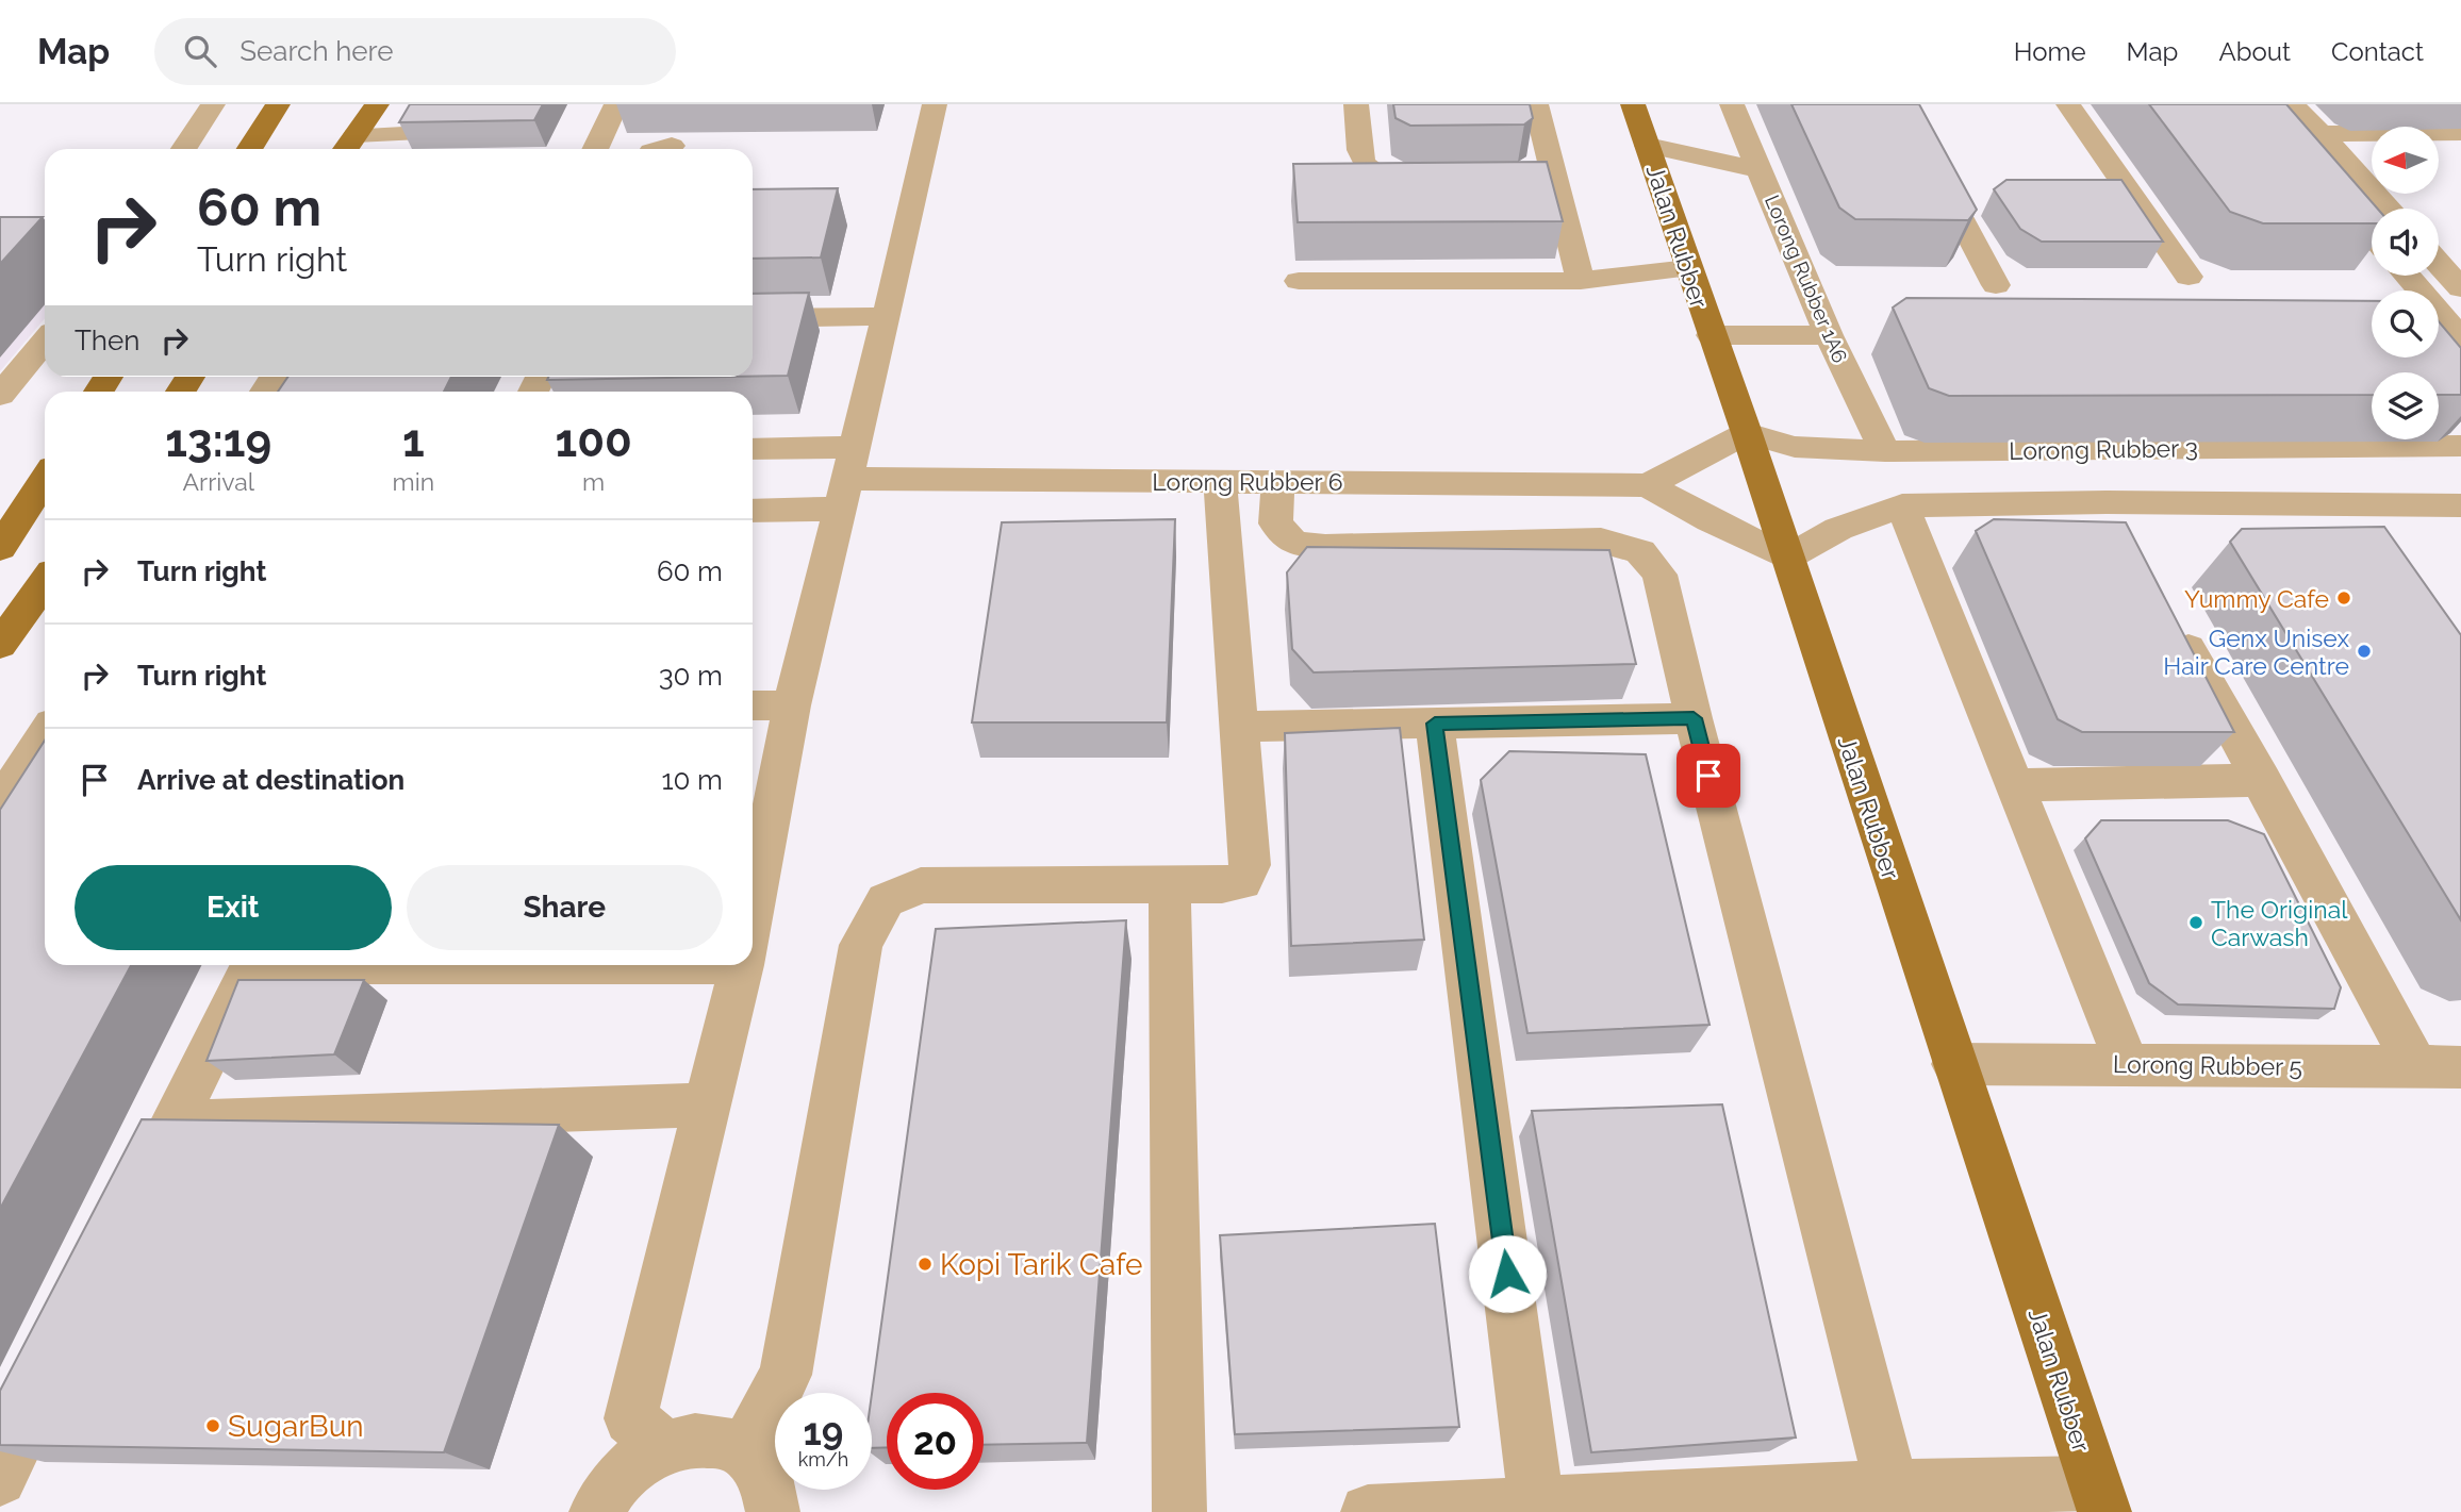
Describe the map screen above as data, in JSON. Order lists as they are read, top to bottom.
{
  "streets": {
    "main road": ["Jalan Rubber"],
    "street": [
      "Lorong Rubber 1A6",
      "Lorong Rubber 3",
      "Lorong Rubber 6",
      "Lorong Rubber 5"
    ]
  },
  "crossings": [
    ["Jalan Rubber", "Lorong Rubber 3"],
    ["Jalan Rubber", "Lorong Rubber 5"],
    ["Lorong Rubber 1A6", "Lorong Rubber 3"]
  ],
  "places": [
    "Yummy Cafe",
    "Genx Unisex Hair Care Centre",
    "The Original Carwash",
    "Kopi Tarik Cafe",
    "SugarBun"
  ],
  "north": "left",
  "page": {
    "header": "Map",
    "search": "Search here",
    "nav": [
      "Home",
      "Map",
      "About",
      "Contact"
    ],
    "turn": ["60 m", "Turn right"],
    "then": "Then",
    "eta": [
      "13:19",
      "Arrival",
      "1",
      "min",
      "100",
      "m"
    ],
    "list": [
      {
        "name": "Turn right",
        "value": "60 m"
      },
      {
        "name": "Turn right",
        "value": "30 m"
      },
      {
        "name": "Arrive at destination",
        "value": "10 m"
      }
    ],
    "buttons": ["Exit", "Share"],
    "speed": "19 km/h",
    "limit": "20"
  }
}
